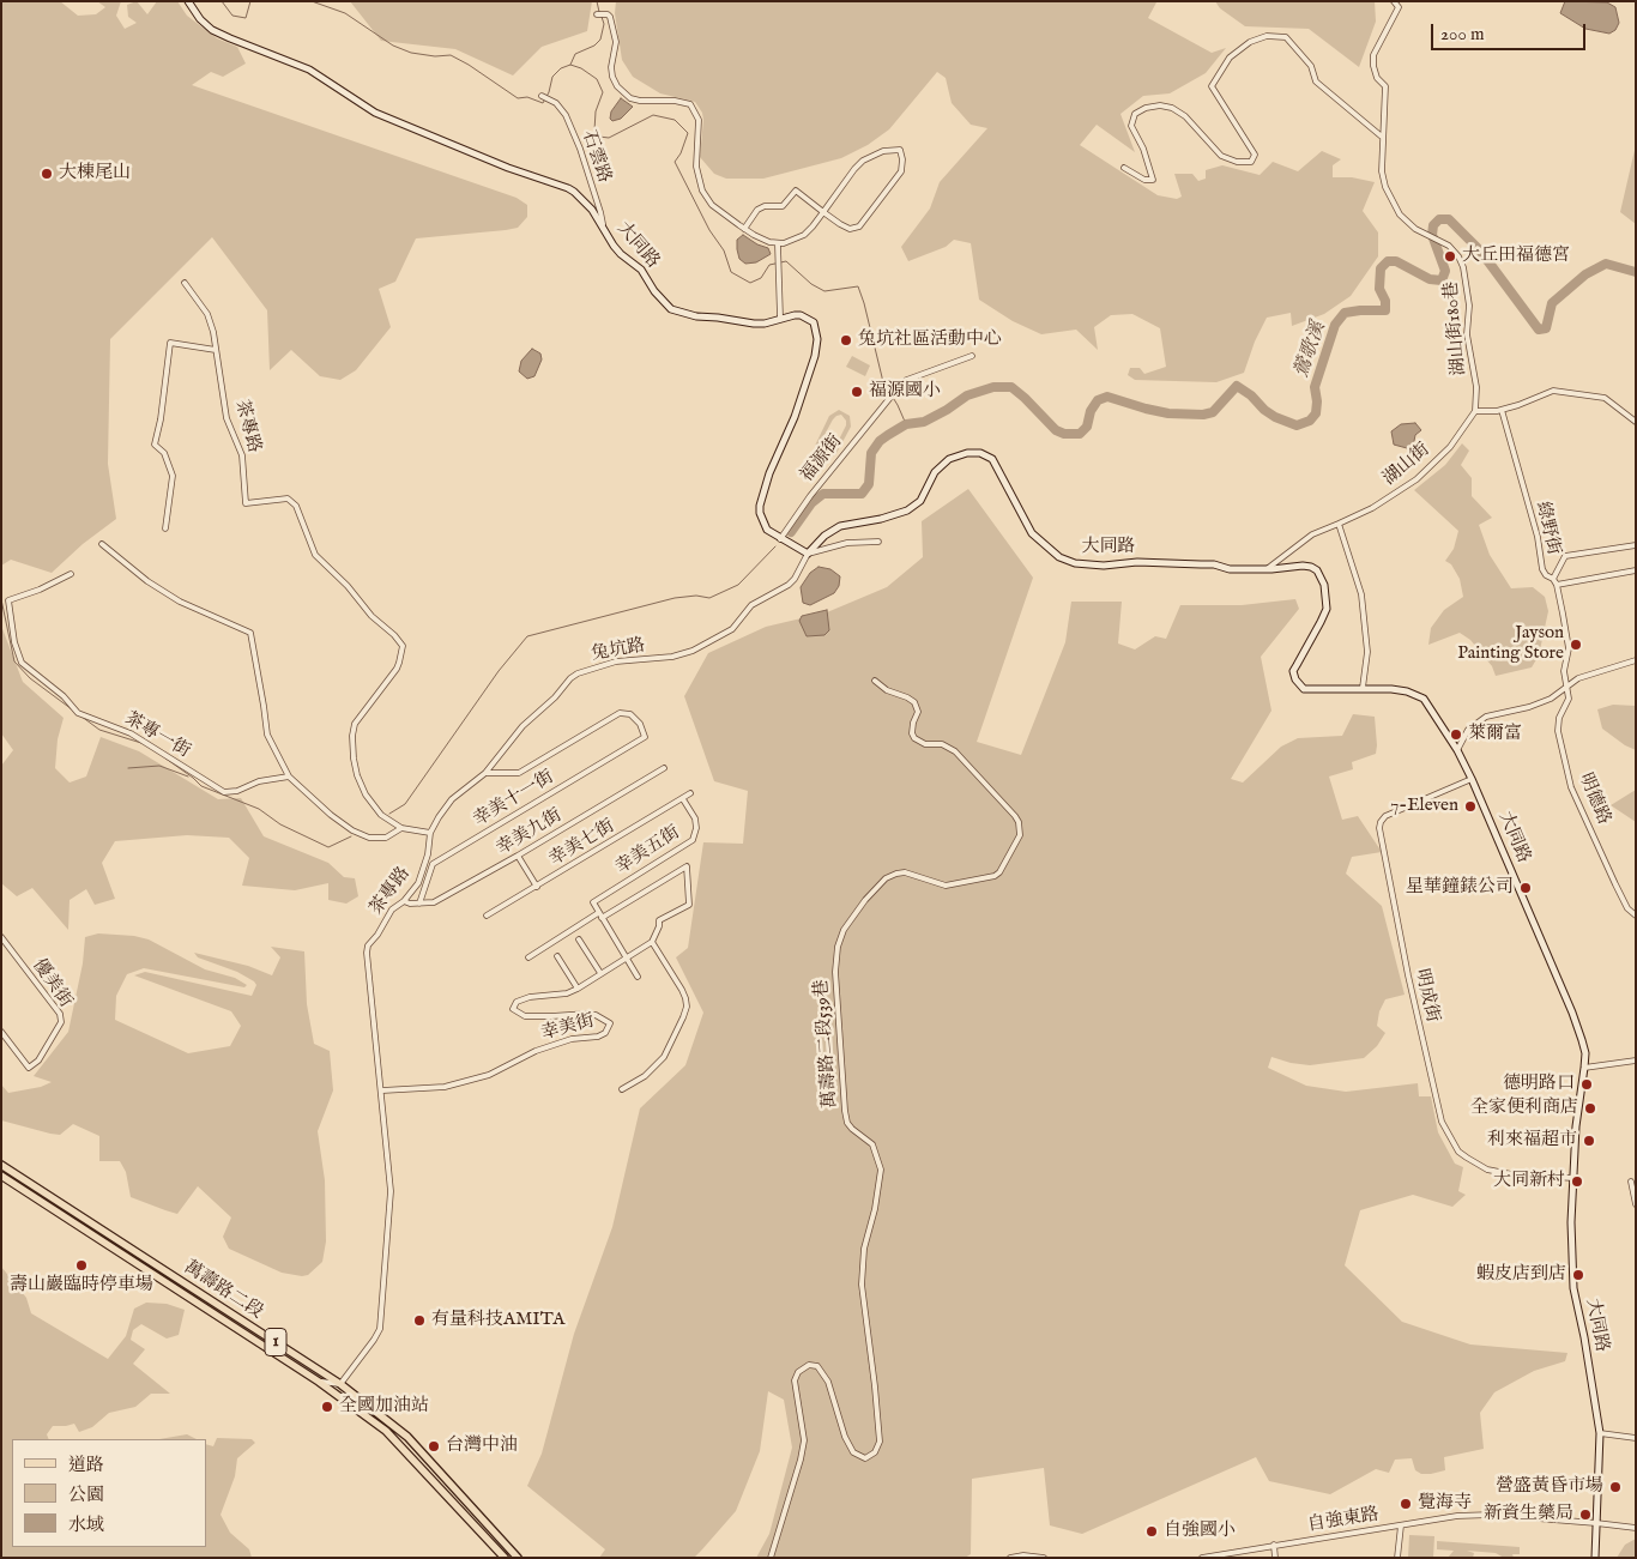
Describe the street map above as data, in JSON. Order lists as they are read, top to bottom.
{
  "streets": {
    "main road": ["萬壽路二段", "1"],
    "street": [
      "石雲路",
      "大同路",
      "湖山街180巷",
      "茶專路",
      "福源街",
      "湖山街",
      "綠野街",
      "兔坑路",
      "茶專一街",
      "幸美十一街",
      "明德路",
      "幸美九街",
      "幸美七街",
      "幸美五街",
      "優美街",
      "明成街",
      "幸美街",
      "萬壽路二段539巷",
      "自強東路"
    ]
  },
  "crossings": [
    ["石雲路", "大同路"],
    ["大同路", "福源街"],
    ["大同路", "湖山街"],
    ["大同路", "兔坑路"],
    ["大同路", "明成街"],
    ["大同路", "自強東路"],
    ["湖山街180巷", "湖山街"],
    ["茶專路", "兔坑路"],
    ["茶專路", "幸美九街"],
    ["茶專路", "幸美街"],
    ["茶專路", "萬壽路二段"],
    ["綠野街", "明德路"],
    ["兔坑路", "幸美十一街"],
    ["幸美十一街", "幸美九街"],
    ["幸美七街", "幸美五街"]
  ],
  "water": ["鶯歌溪"],
  "places": [
    "大棟尾山",
    "大丘田福德宮",
    "兔坑社區活動中心",
    "福源國小",
    "Jayson Painting Store",
    "萊爾富",
    "7-Eleven",
    "星華鐘錶公司",
    "德明路口",
    "全家便利商店",
    "利來福超市",
    "大同新村",
    "壽山巖臨時停車場",
    "蝦皮店到店",
    "有量科技AMITA",
    "全國加油站",
    "台灣中油",
    "營盛黃昏市場",
    "覺海寺",
    "新資生藥局",
    "自強國小"
  ],
  "legend": ["道路", "公園", "水域"],
  "scale_bar": "200 m"
}
